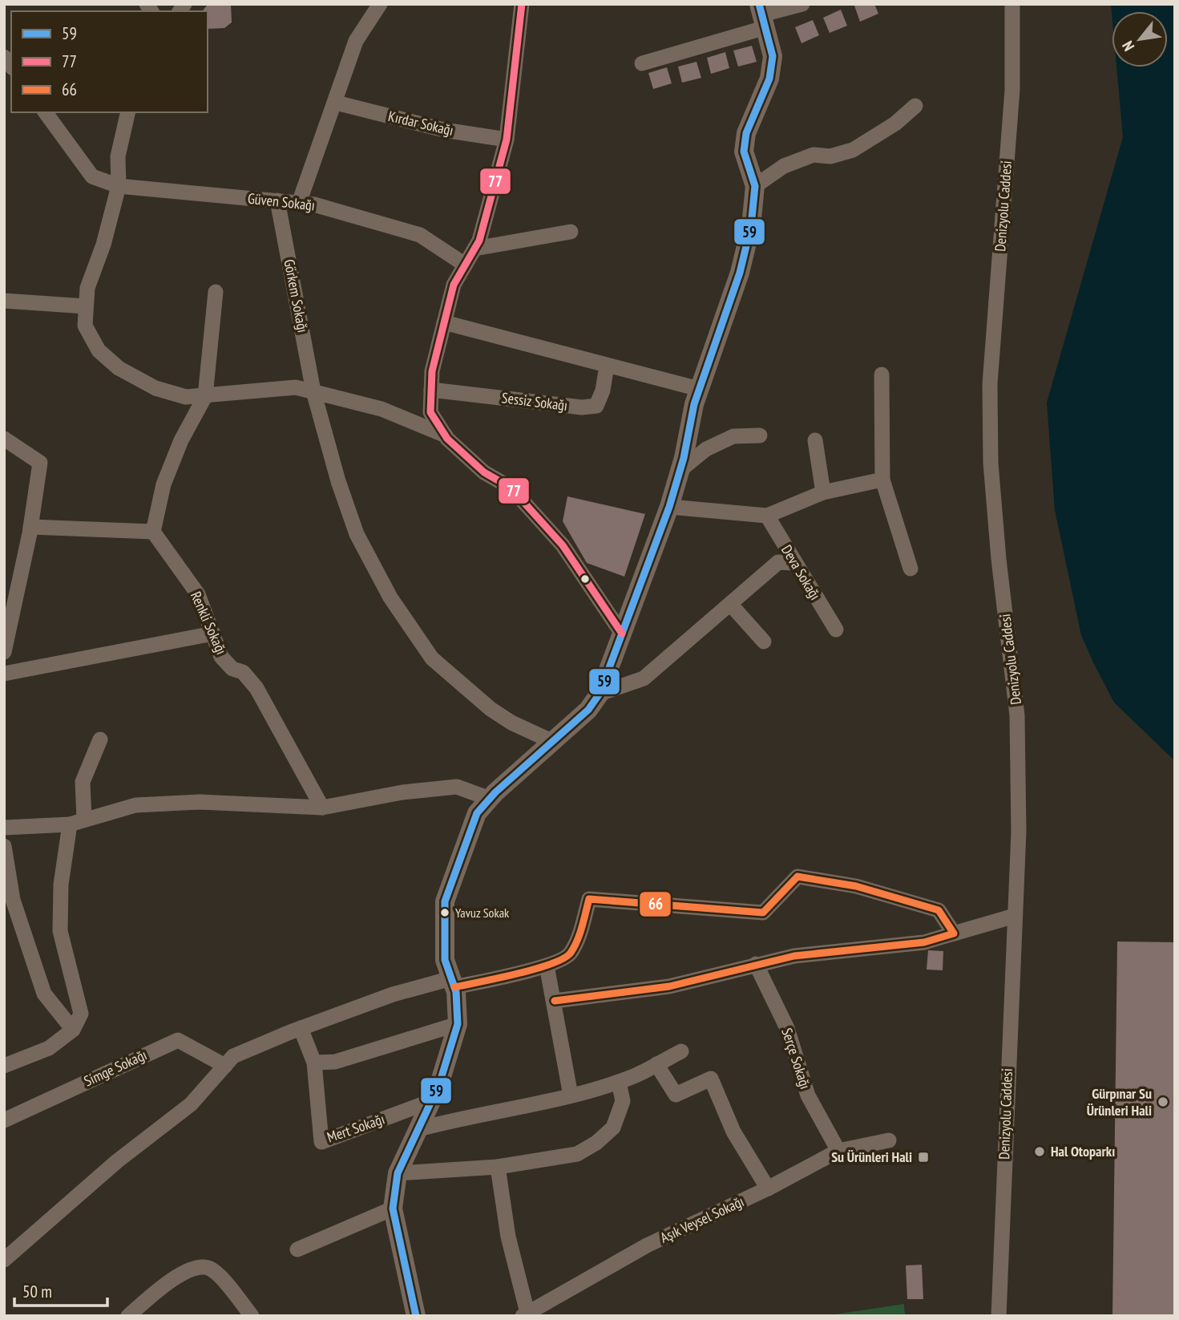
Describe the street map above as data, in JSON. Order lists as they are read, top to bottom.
{
  "streets": {
    "street": [
      "Kırdar Sokağı",
      "Güven Sokağı",
      "Denizyolu Caddesi",
      "Görkem Sokağı",
      "Sessiz Sokağı",
      "Deva Sokağı",
      "Renkli Sokağı",
      "Serçe Sokağı",
      "Simge Sokağı",
      "Mert Sokağı",
      "Aşık Veysel Sokağı"
    ]
  },
  "crossings": [
    ["Güven Sokağı", "Görkem Sokağı"],
    ["Serçe Sokağı", "Aşık Veysel Sokağı"]
  ],
  "places": {
    "other": ["Yavuz Sokak", "Gürpınar Su Ürünleri Hali", "Hal Otoparkı"],
    "transit": ["Su Ürünleri Hali"]
  },
  "lines": ["transit line 59", "transit line 77", "transit line 66"],
  "legend": ["59", "77", "66"],
  "scale_bar": "50 m",
  "north": "bottom left"
}
